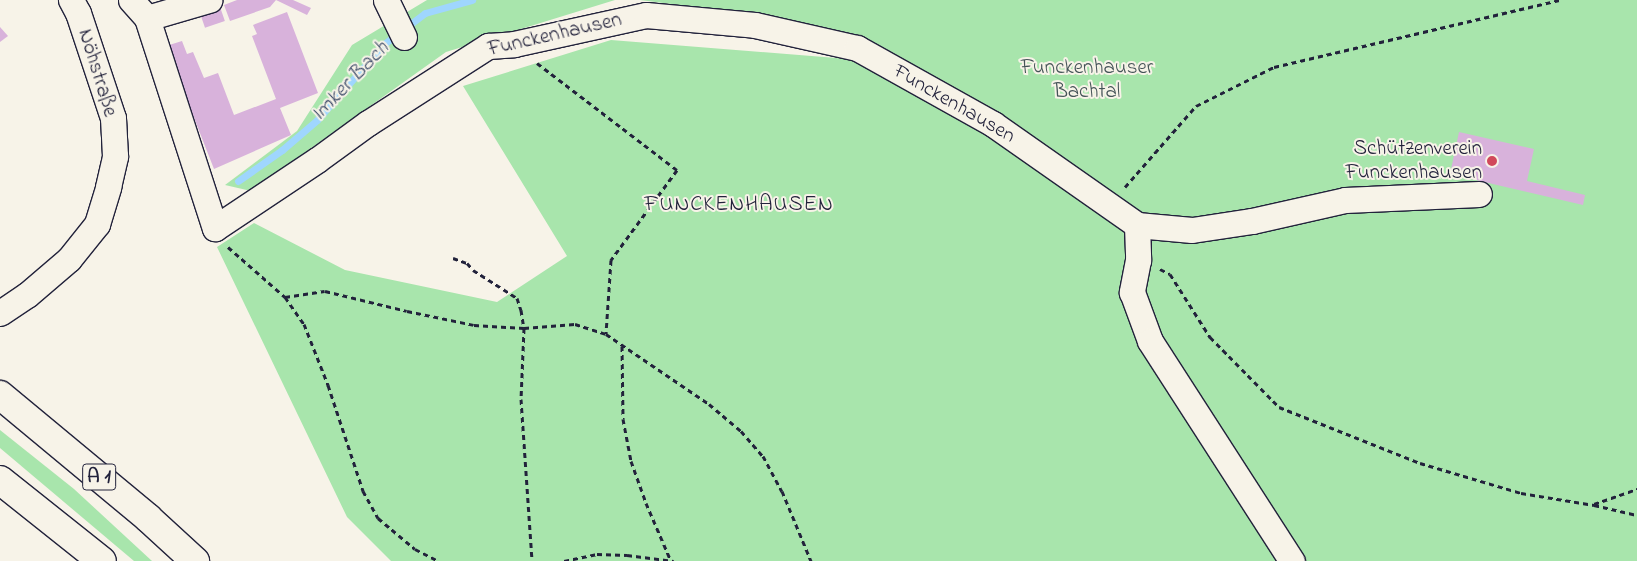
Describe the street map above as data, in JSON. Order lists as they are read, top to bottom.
{
  "streets": {
    "highway": ["A 1"],
    "street": ["Funckenhausen", "Nöhstraße"]
  },
  "districts": ["FUNCKENHAUSEN"],
  "water": ["Imker Bach"],
  "parks": ["Funckenhauser Bachtal"],
  "places": ["Schützenverein Funckenhausen"]
}
